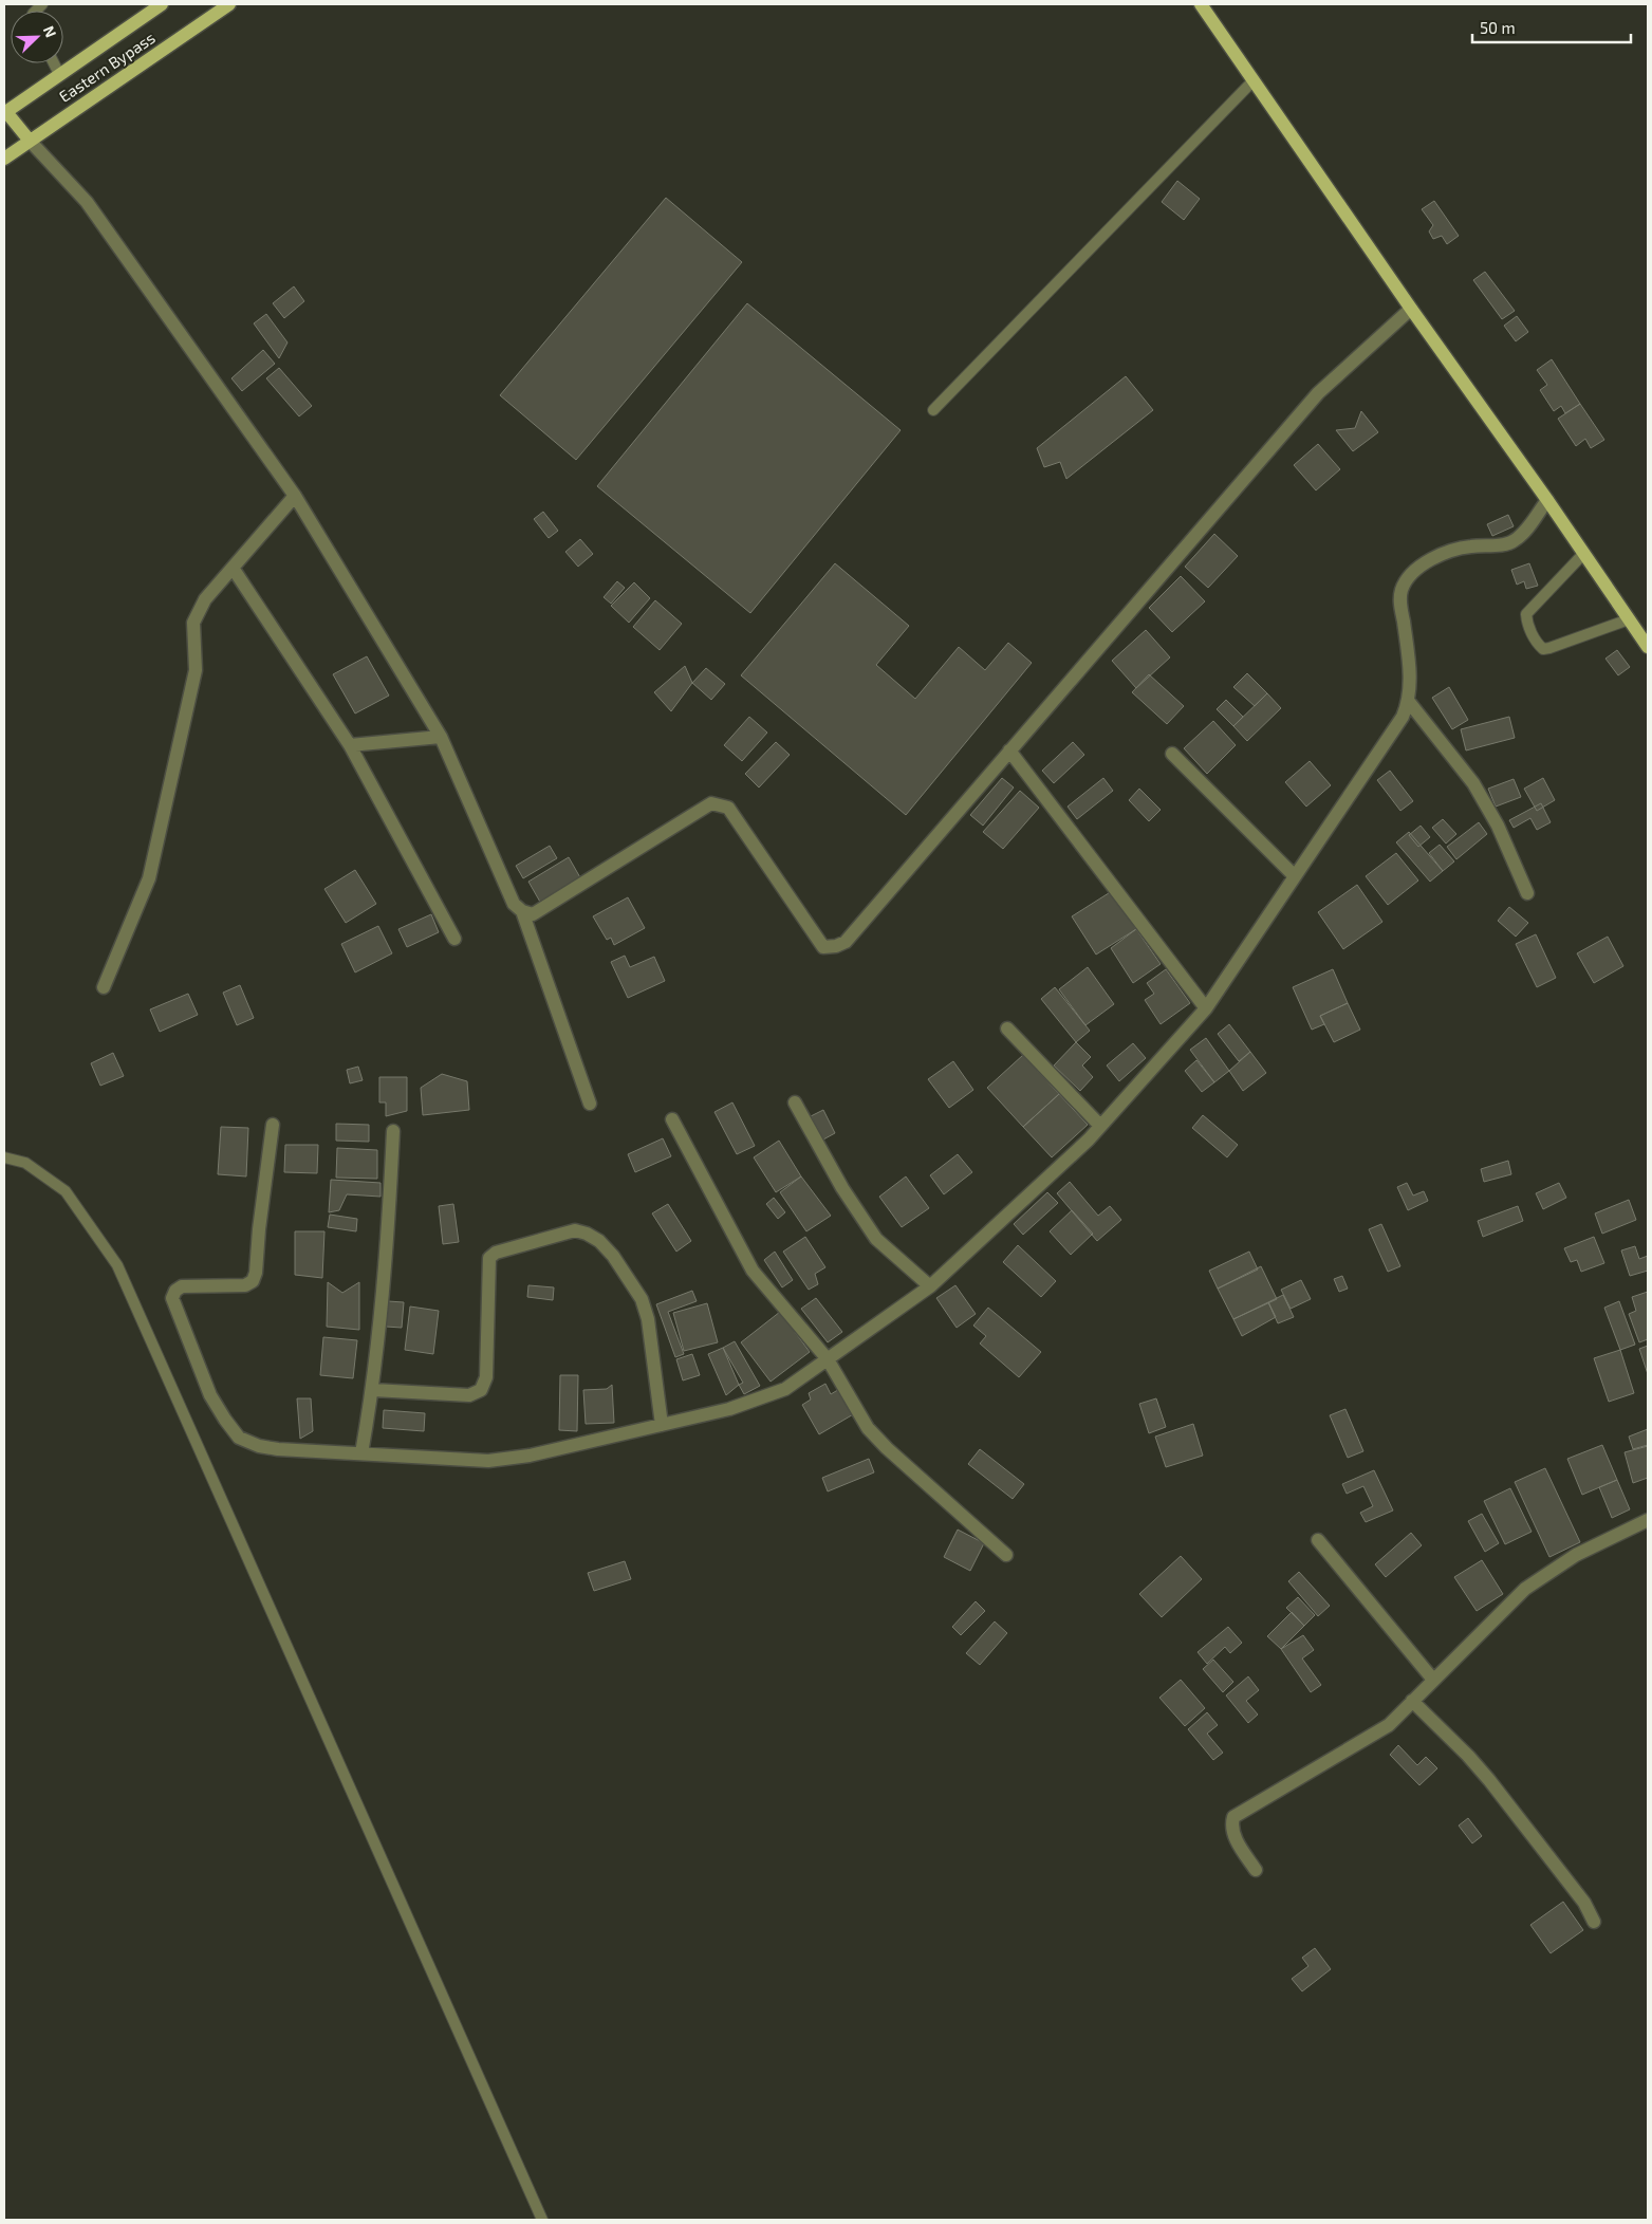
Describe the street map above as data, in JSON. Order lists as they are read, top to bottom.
{
  "streets": {
    "main road": ["Eastern Bypass"]
  },
  "scale_bar": "50 m",
  "north": "top right"
}
